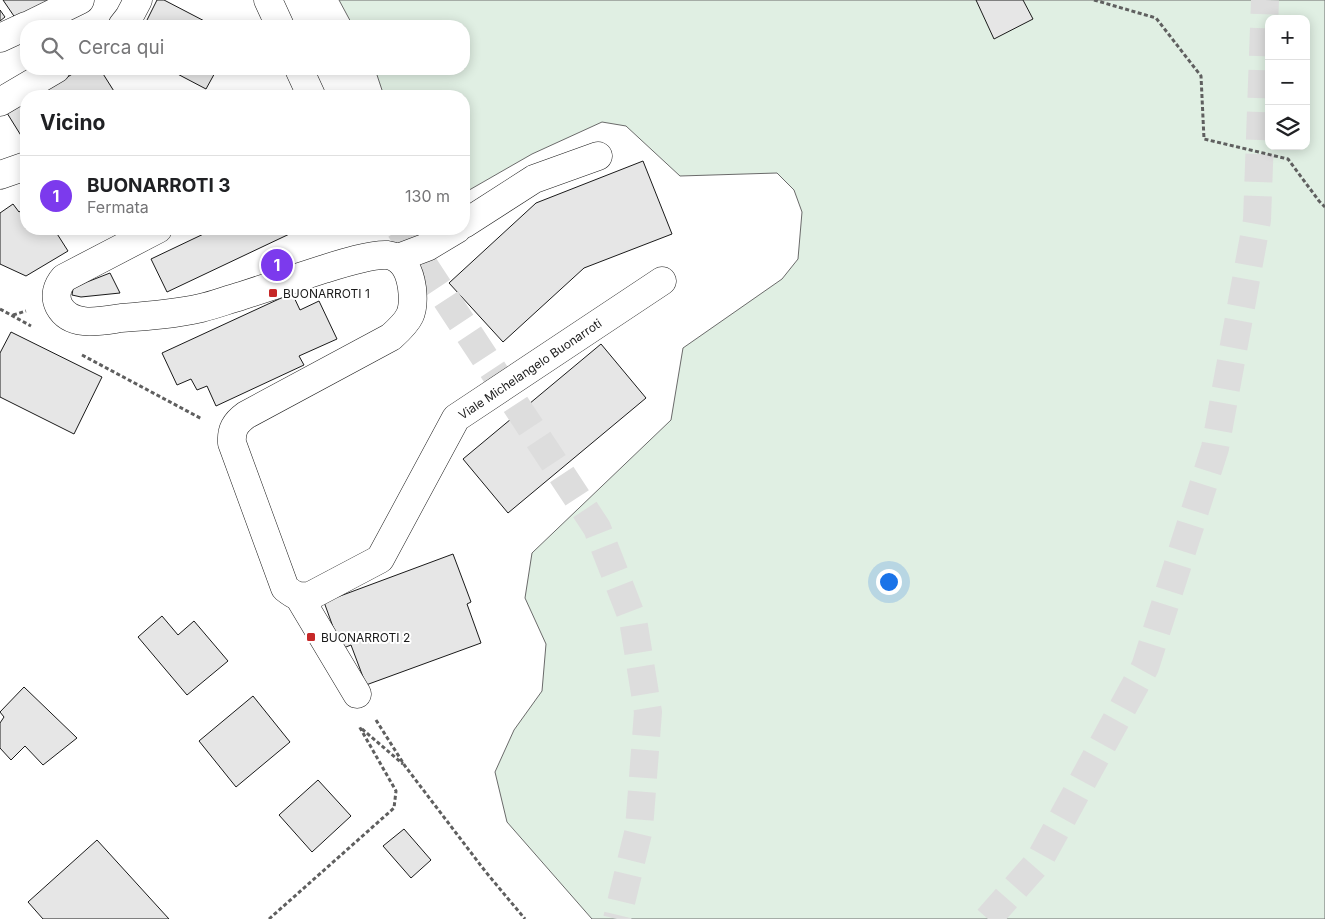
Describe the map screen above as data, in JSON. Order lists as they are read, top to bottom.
{
  "streets": {
    "main road": ["Viale Michelangelo Buonarroti"]
  },
  "places": {
    "transit": ["BUONARROTI 1", "BUONARROTI 2"]
  },
  "page": {
    "map_buttons": ["+", "−"],
    "search": "Cerca qui",
    "heading": "Vicino",
    "list": [
      {
        "mark": "1",
        "name": "BUONARROTI 3",
        "note": "Fermata",
        "value": "130 m"
      }
    ],
    "pins": "1"
  }
}
